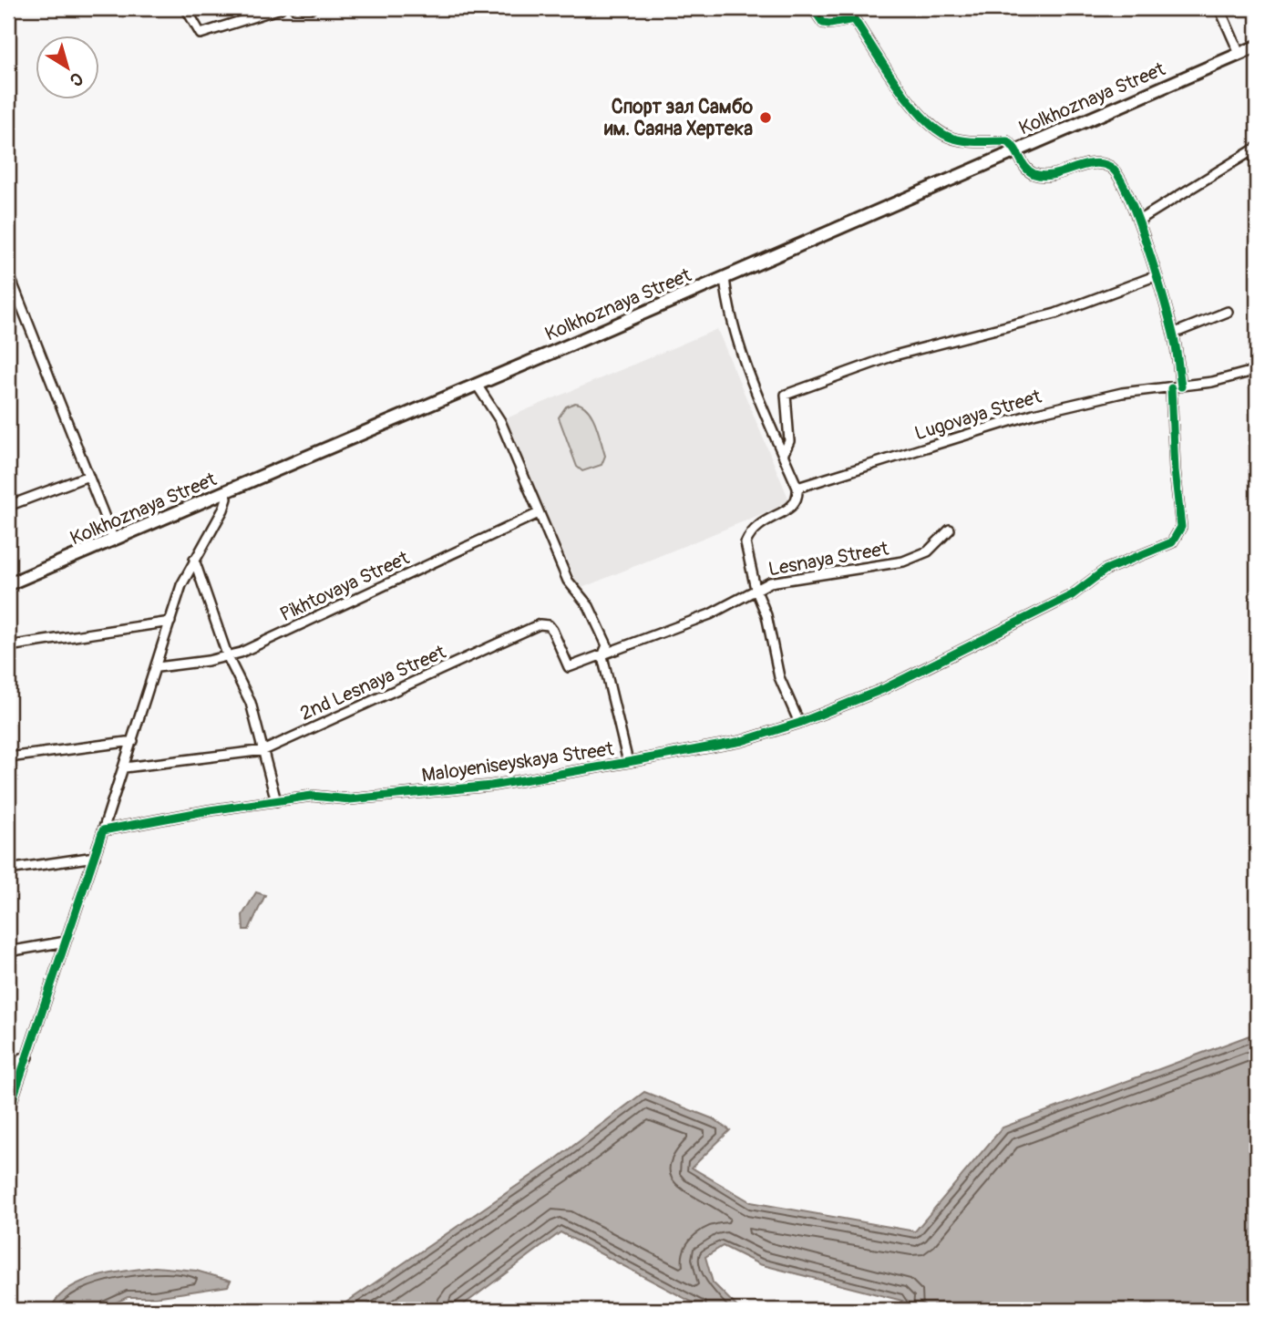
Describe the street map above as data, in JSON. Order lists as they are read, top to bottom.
{
  "streets": {
    "main road": ["Kolkhoznaya Street"],
    "street": [
      "Lugovaya Street",
      "Lesnaya Street",
      "Pikhtovaya Street",
      "2nd Lesnaya Street",
      "Maloyeniseyskaya Street"
    ]
  },
  "crossings": [
    ["Lugovaya Street", "Maloyeniseyskaya Street"],
    ["Lesnaya Street", "2nd Lesnaya Street"]
  ],
  "places": ["Спорт зал Самбо им. Саяна Хертека"],
  "north": "bottom right"
}
